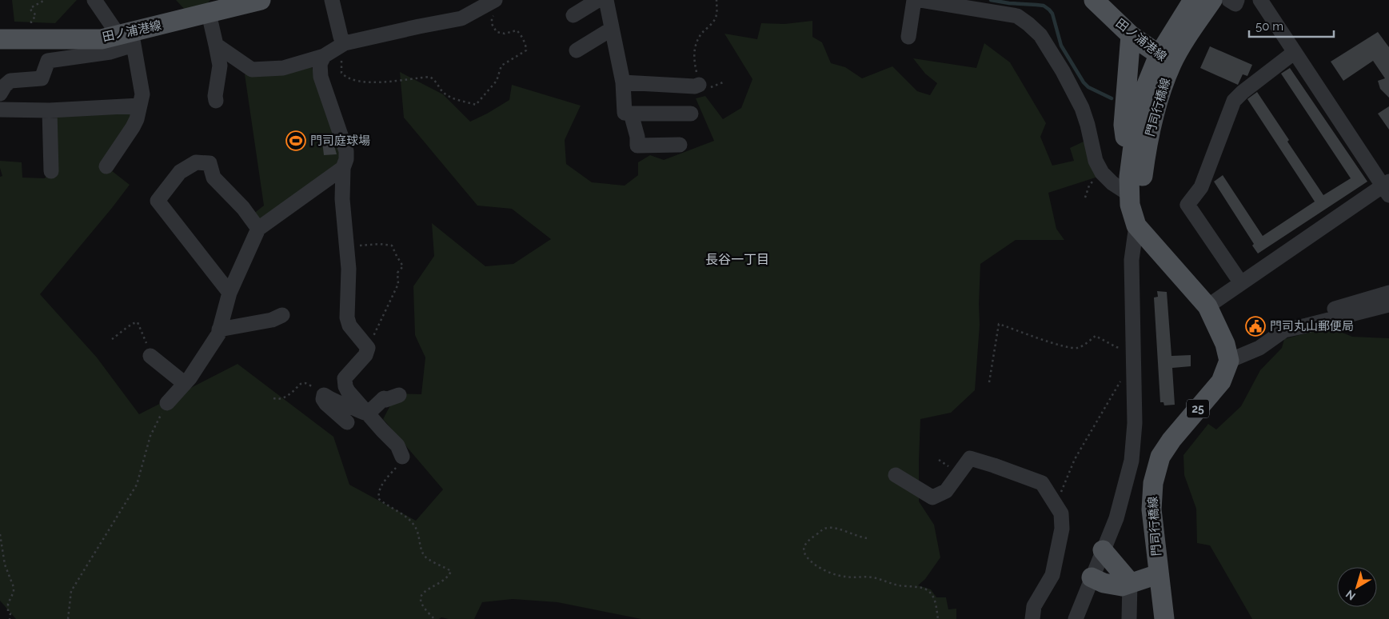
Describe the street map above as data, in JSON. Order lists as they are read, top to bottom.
{
  "streets": {
    "main road": ["田ノ浦港線", "門司行橋線", "25"]
  },
  "crossings": [
    ["田ノ浦港線", "門司行橋線"]
  ],
  "districts": ["長谷一丁目"],
  "places": {
    "sports": ["門司庭球場"],
    "public building": ["門司丸山郵便局"]
  },
  "scale_bar": "50 m",
  "north": "bottom left"
}
